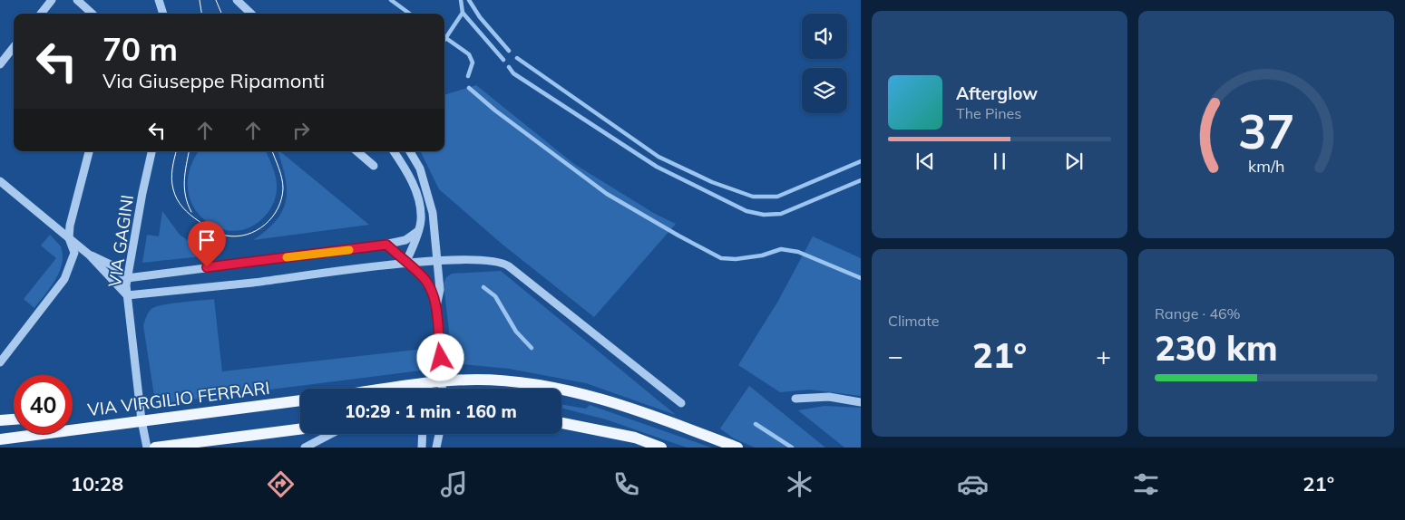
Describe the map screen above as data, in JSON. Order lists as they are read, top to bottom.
{
  "streets": {
    "main road": ["VIA VIRGILIO FERRARI"],
    "street": ["VIA GAGINI"]
  },
  "crossings": [
    ["VIA GAGINI", "VIA VIRGILIO FERRARI"]
  ],
  "page": {
    "turn": ["70 m", "Via Giuseppe Ripamonti"],
    "song": ["Afterglow", "The Pines"],
    "tile": [
      "Climate",
      ["Range · 46%", "230 km"]
    ],
    "heat": ["−", "21°", "+"],
    "limit": "40",
    "trip": "10:29 · 1 min · 160 m",
    "tabs": ["10:28", "21°"],
    "gauge": ["37", "km/h"]
  }
}
